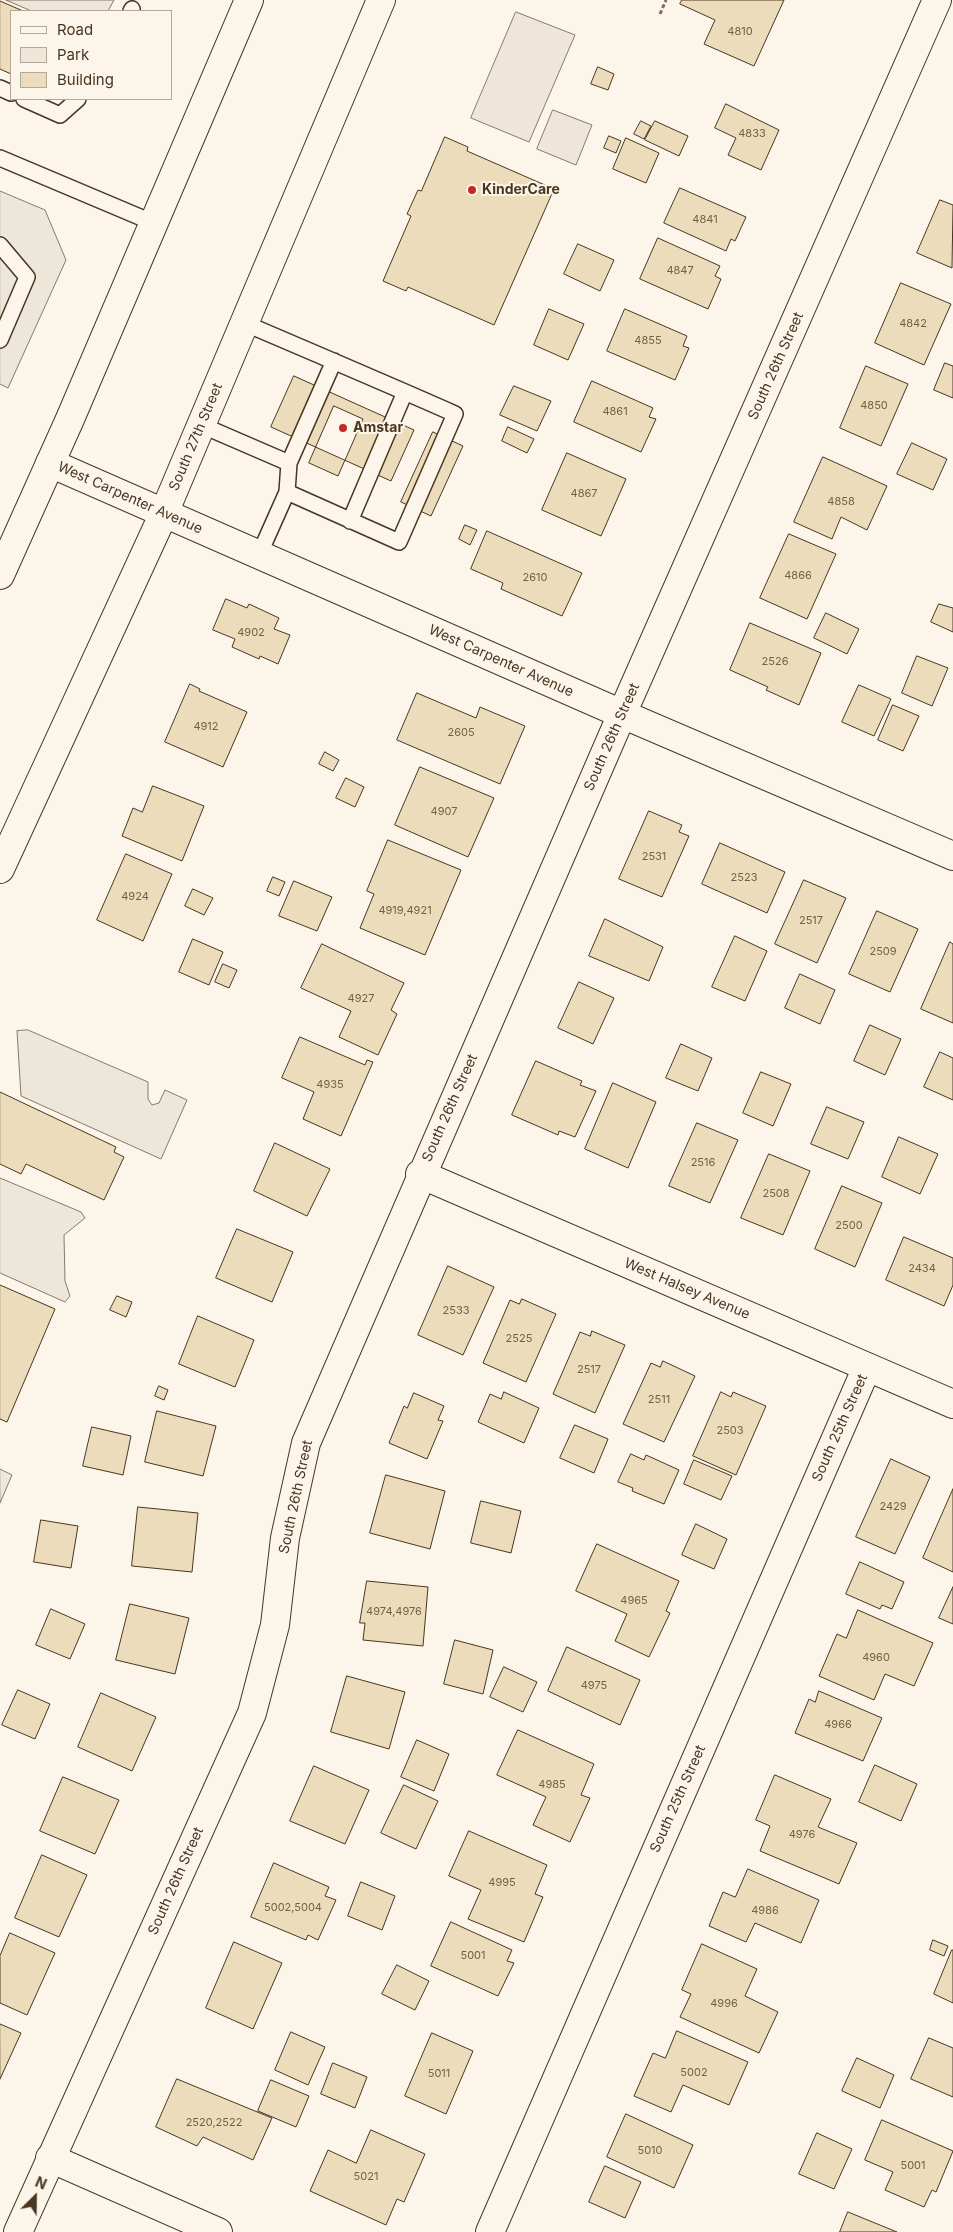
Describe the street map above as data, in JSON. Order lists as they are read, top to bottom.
{
  "streets": {
    "street": [
      "South 26th Street",
      "South 27th Street",
      "West Carpenter Avenue",
      "West Halsey Avenue",
      "South 25th Street"
    ]
  },
  "crossings": [
    ["South 26th Street", "West Carpenter Avenue"],
    ["South 26th Street", "West Halsey Avenue"],
    ["South 27th Street", "West Carpenter Avenue"],
    ["West Halsey Avenue", "South 25th Street"]
  ],
  "places": ["KinderCare", "Amstar"],
  "house_numbers": [
    "4810",
    "4833",
    "4841",
    "4847",
    "4842",
    "4855",
    "4850",
    "4861",
    "4867",
    "4858",
    "4866",
    "2610",
    "4902",
    "2526",
    "4912",
    "2605",
    "4907",
    "2531",
    "2523",
    "4924",
    "4919,4921",
    "2517",
    "2509",
    "4927",
    "4935",
    "2516",
    "2508",
    "2500",
    "2434",
    "2533",
    "2525",
    "2517",
    "2511",
    "2503",
    "2429",
    "4965",
    "4974,4976",
    "4960",
    "4975",
    "4966",
    "4985",
    "4976",
    "4995",
    "5002,5004",
    "4986",
    "5001",
    "4996",
    "5002",
    "5011",
    "2520,2522",
    "5010",
    "5001",
    "5021"
  ],
  "legend": ["Road", "Park", "Building"],
  "north": "top right"
}
